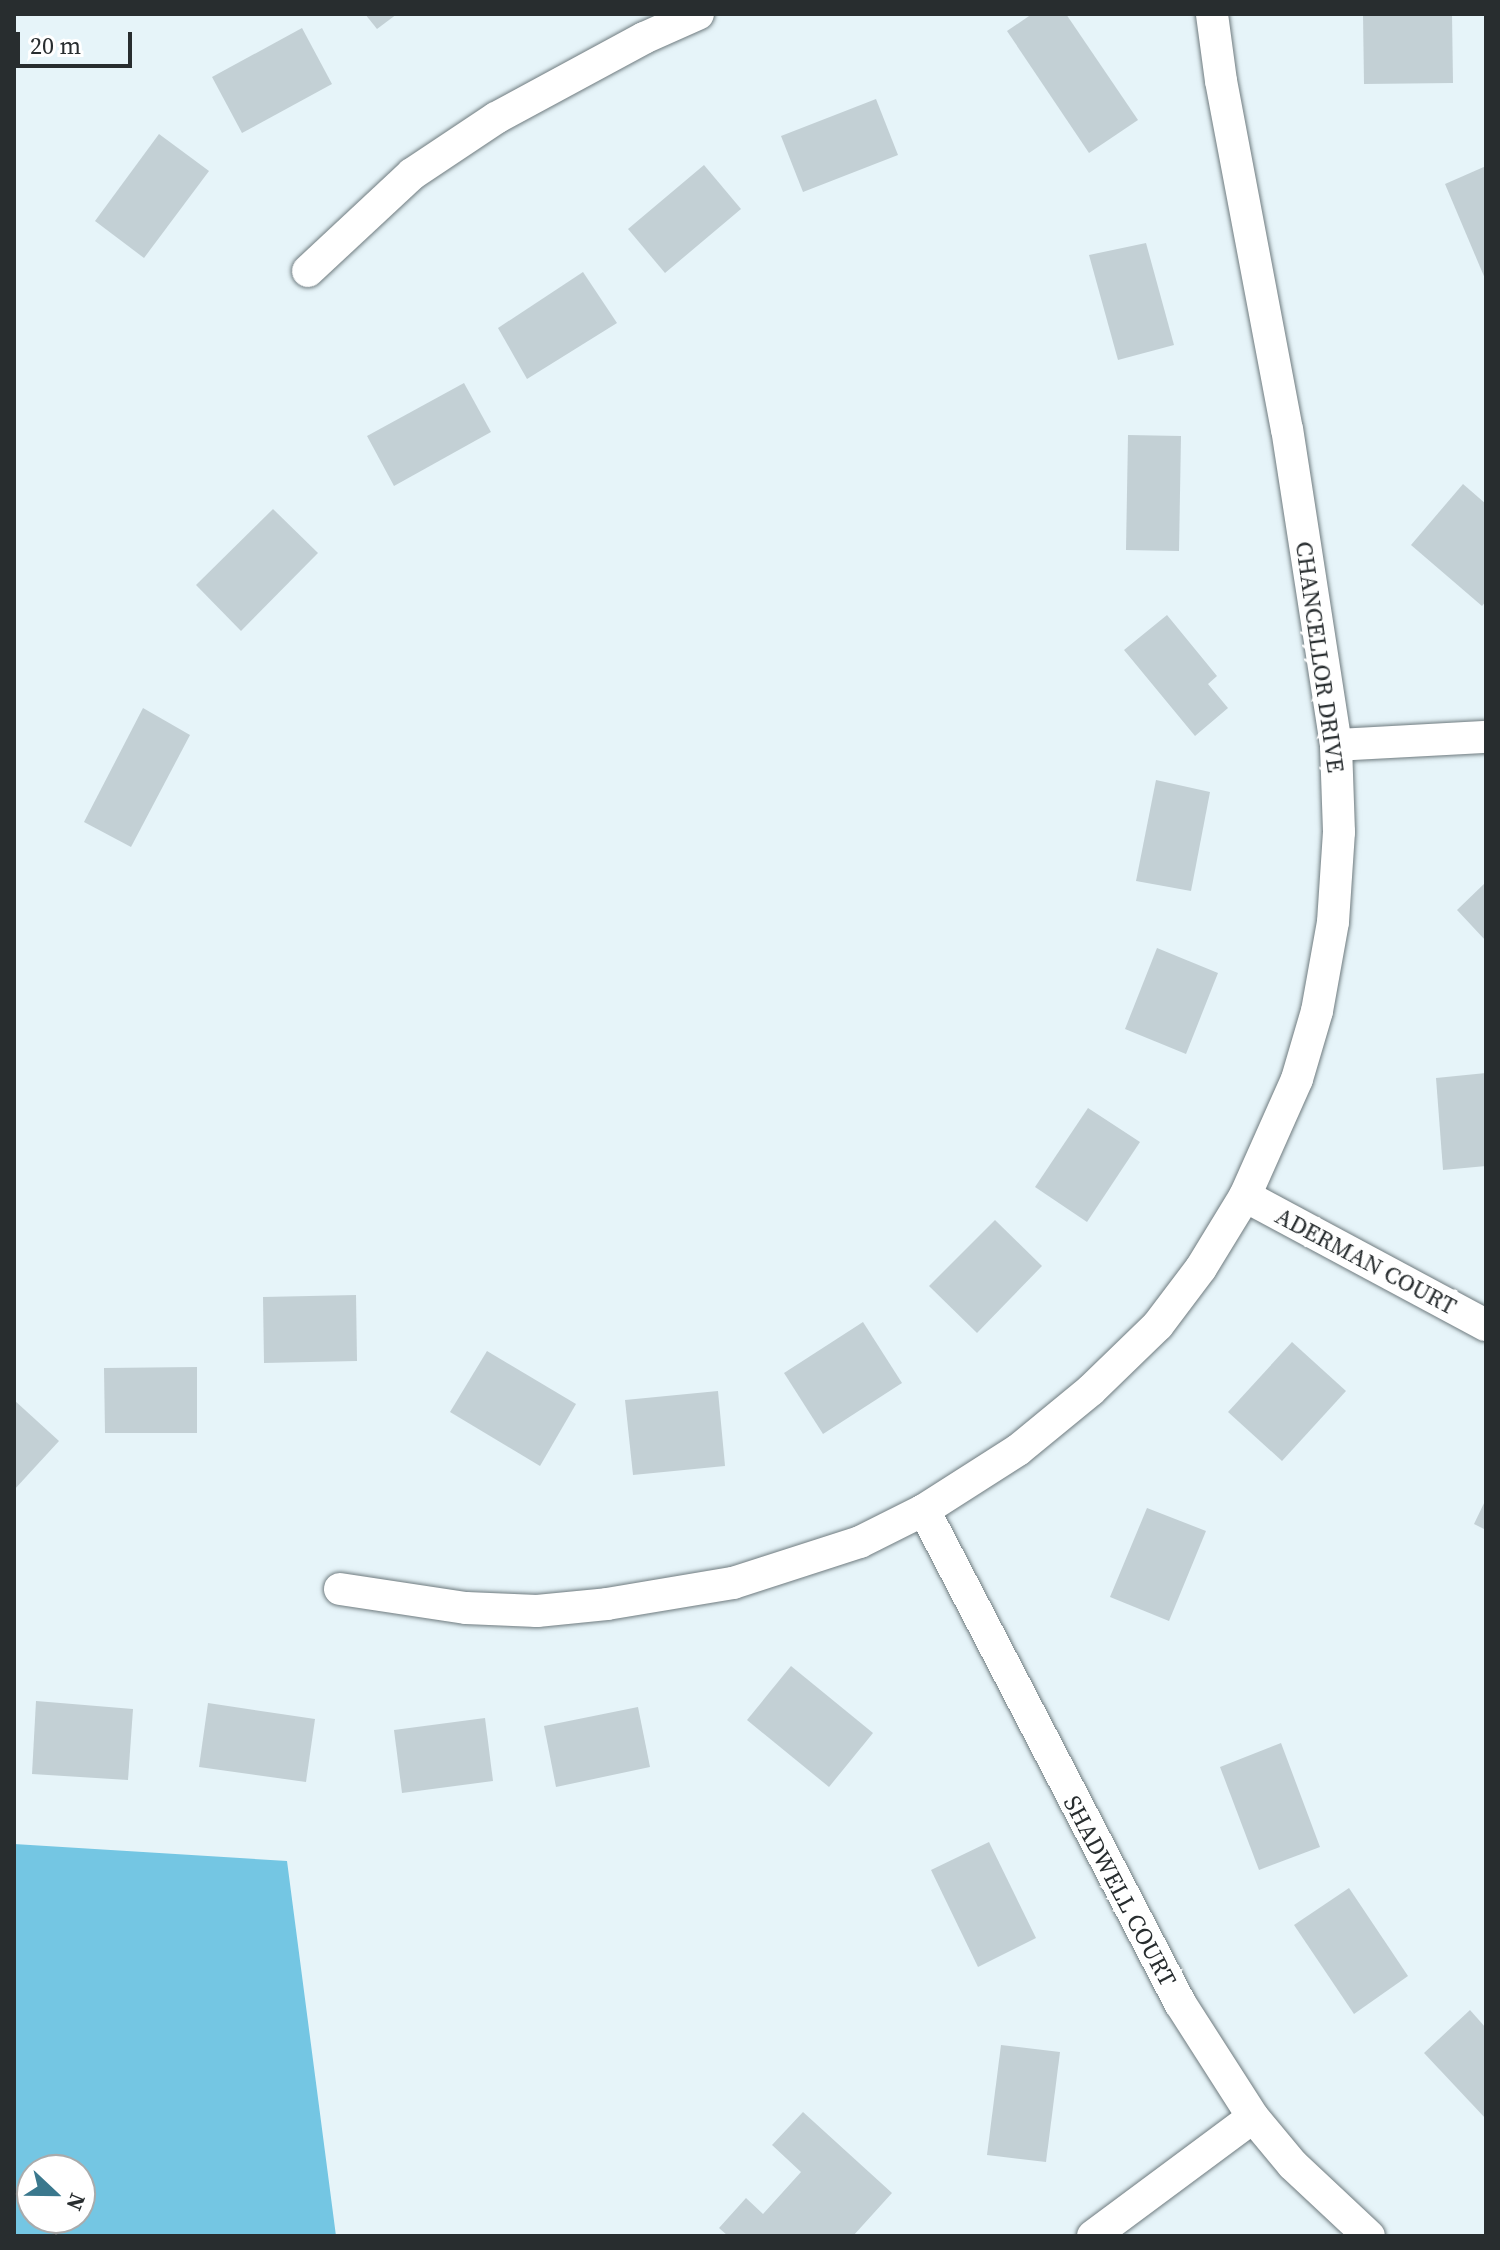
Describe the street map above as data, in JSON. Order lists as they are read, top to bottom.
{
  "streets": {
    "street": ["CHANCELLOR DRIVE", "ADERMAN COURT", "SHADWELL COURT"]
  },
  "crossings": [
    ["CHANCELLOR DRIVE", "ADERMAN COURT"],
    ["CHANCELLOR DRIVE", "SHADWELL COURT"]
  ],
  "scale_bar": "20 m",
  "north": "right"
}
